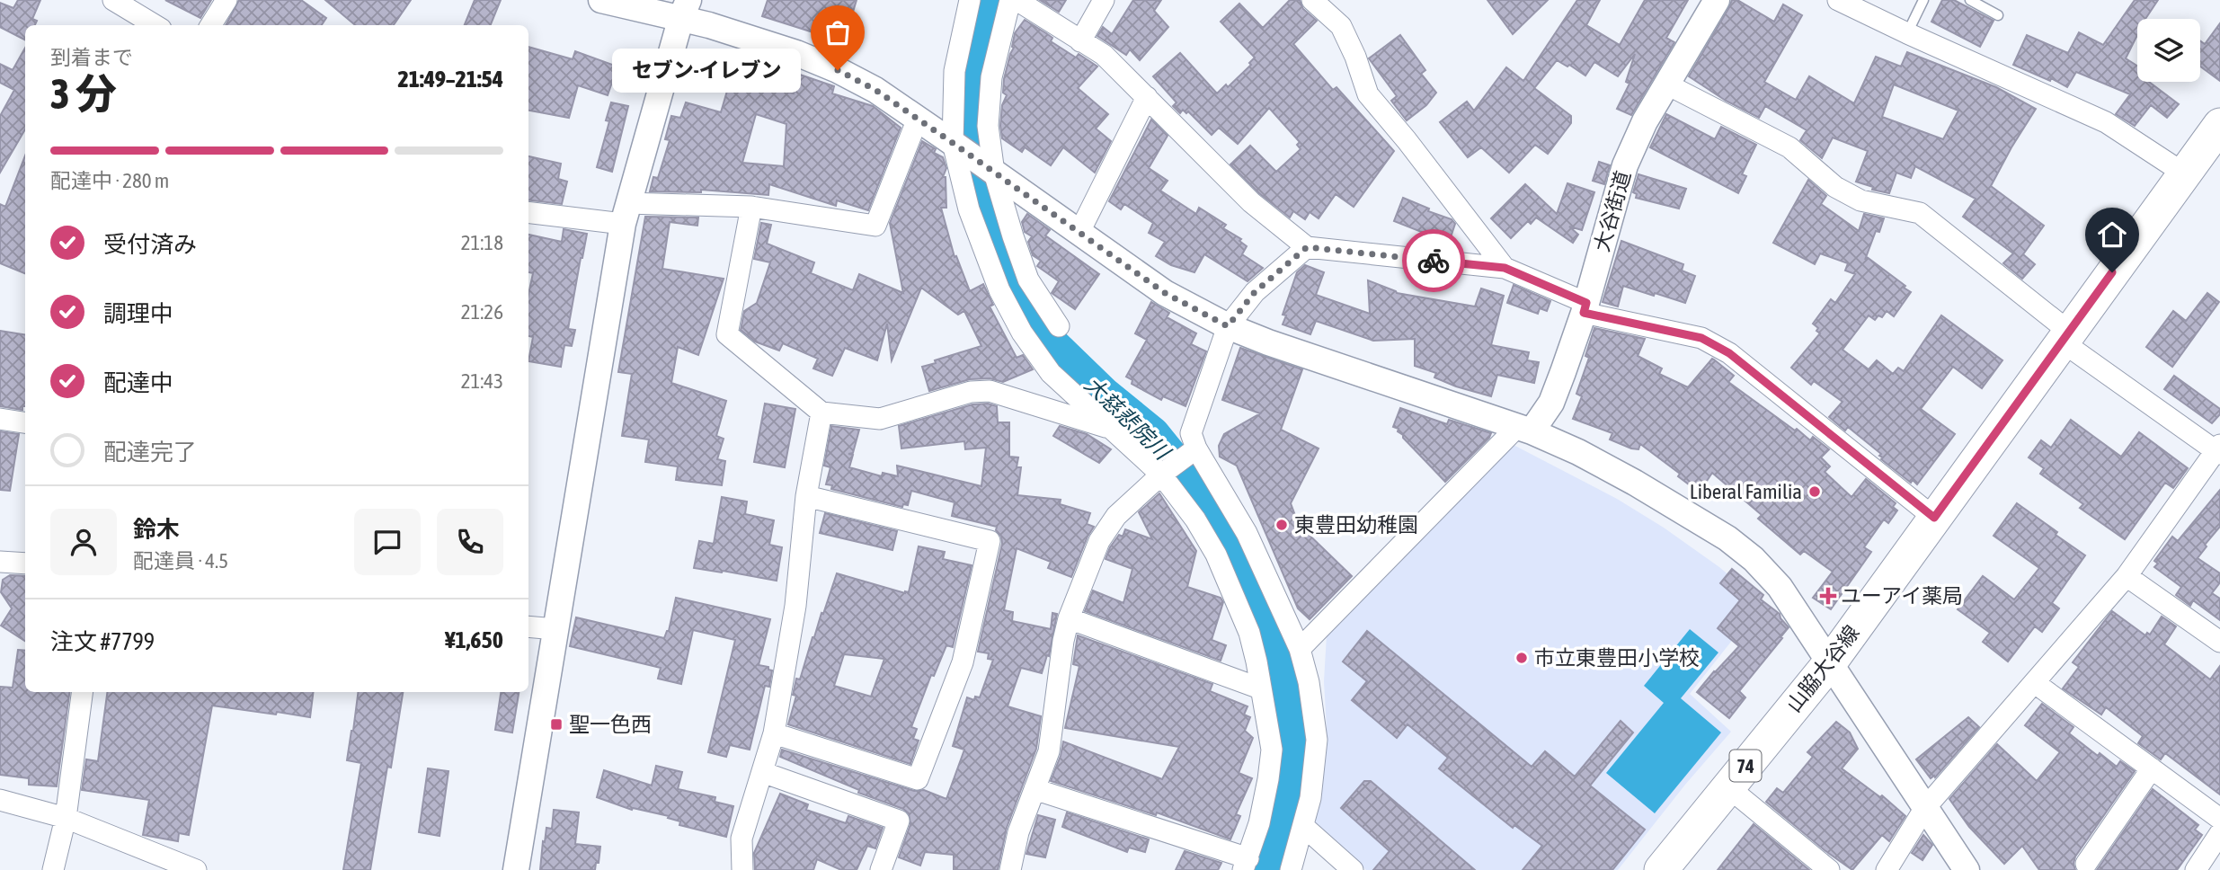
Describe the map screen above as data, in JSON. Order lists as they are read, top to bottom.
{
  "streets": {
    "main road": ["山脇大谷線", "74"],
    "street": ["大谷街道"]
  },
  "water": ["大慈悲院川"],
  "places": {
    "other": [
      "セブン-イレブン",
      "Liberal Familia",
      "東豊田幼稚園",
      "市立東豊田小学校"
    ],
    "health": ["ユーアイ薬局"],
    "transit": ["聖一色西"]
  },
  "page": {
    "heading": ["3 分", "到着まで", "21:49–21:54"],
    "panel": [
      "鈴木",
      "配達員 · 4.5",
      "注文 #7799",
      "¥1,650"
    ],
    "bubble": "セブン-イレブン",
    "bar": "配達中 · 280 m",
    "list": [
      ["受付済み", "21:18"],
      ["調理中", "21:26"],
      ["配達中", "21:43"],
      "配達完了"
    ]
  }
}
